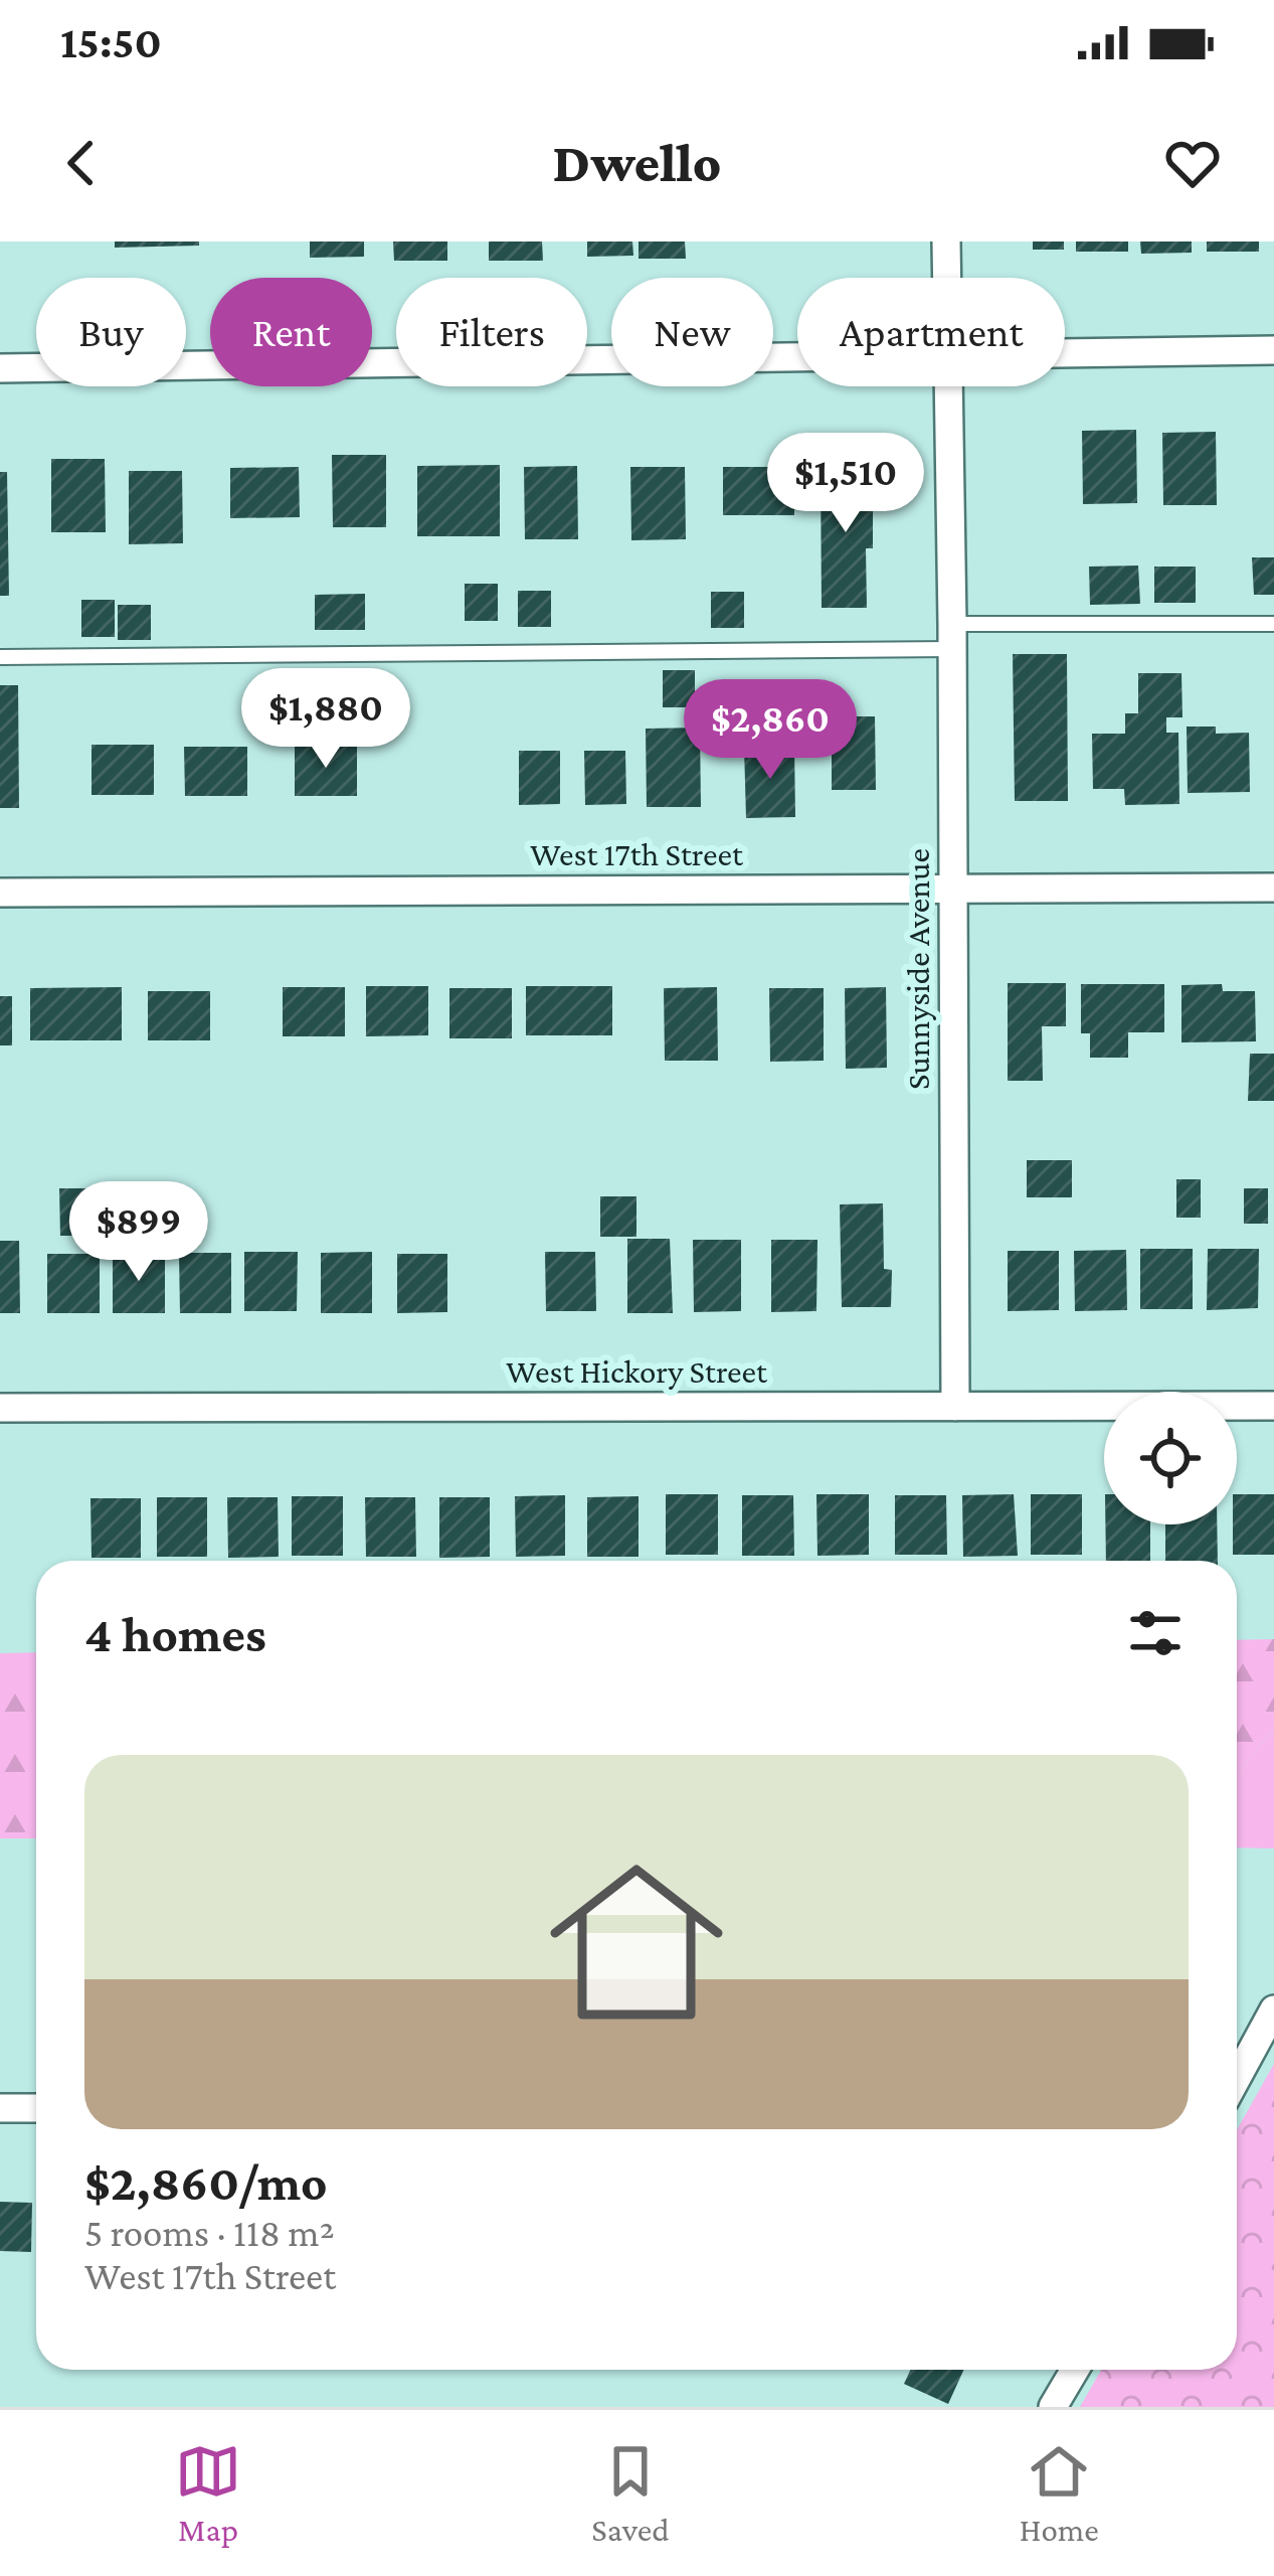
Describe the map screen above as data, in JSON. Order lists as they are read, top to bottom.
{
  "streets": {
    "street": ["West 17th Street", "Sunnyside Avenue", "West Hickory Street"]
  },
  "crossings": [
    ["West 17th Street", "Sunnyside Avenue"],
    ["Sunnyside Avenue", "West Hickory Street"]
  ],
  "page": {
    "status": "15:50",
    "header": "Dwello",
    "chip": [
      "Buy",
      "Rent",
      "Filters",
      "New",
      "Apartment"
    ],
    "price": [
      "$1,510",
      "$1,880",
      "$2,860",
      "$899"
    ],
    "heading": "4 homes",
    "list": [
      {
        "name": "$2,860/mo",
        "note": "5 rooms · 118 m² · West 17th Street"
      }
    ],
    "tabs": ["Map", "Saved", "Home"]
  }
}
